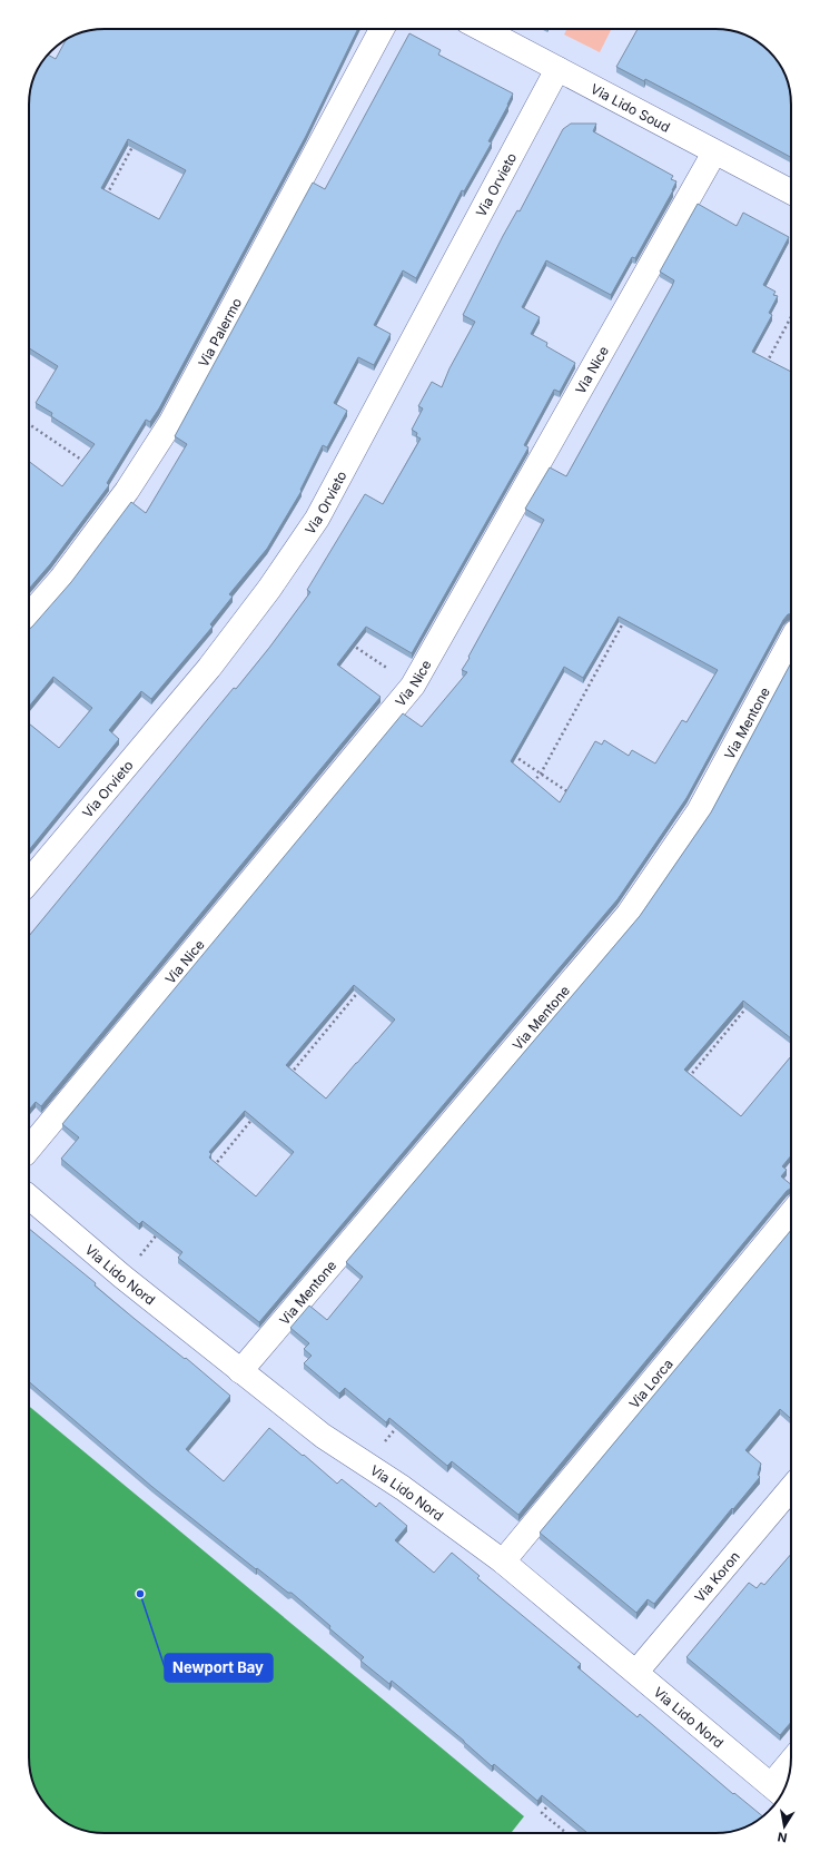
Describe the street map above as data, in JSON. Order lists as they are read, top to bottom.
{
  "streets": {
    "street": [
      "Via Lido Soud",
      "Via Orvieto",
      "Via Palermo",
      "Via Nice",
      "Via Mentone",
      "Via Lido Nord",
      "Via Lorca",
      "Via Koron"
    ]
  },
  "crossings": [
    ["Via Lido Soud", "Via Orvieto"],
    ["Via Lido Soud", "Via Nice"],
    ["Via Mentone", "Via Lido Nord"],
    ["Via Lido Nord", "Via Lorca"],
    ["Via Lido Nord", "Via Koron"]
  ],
  "places": ["Newport Bay"],
  "north": "bottom"
}
